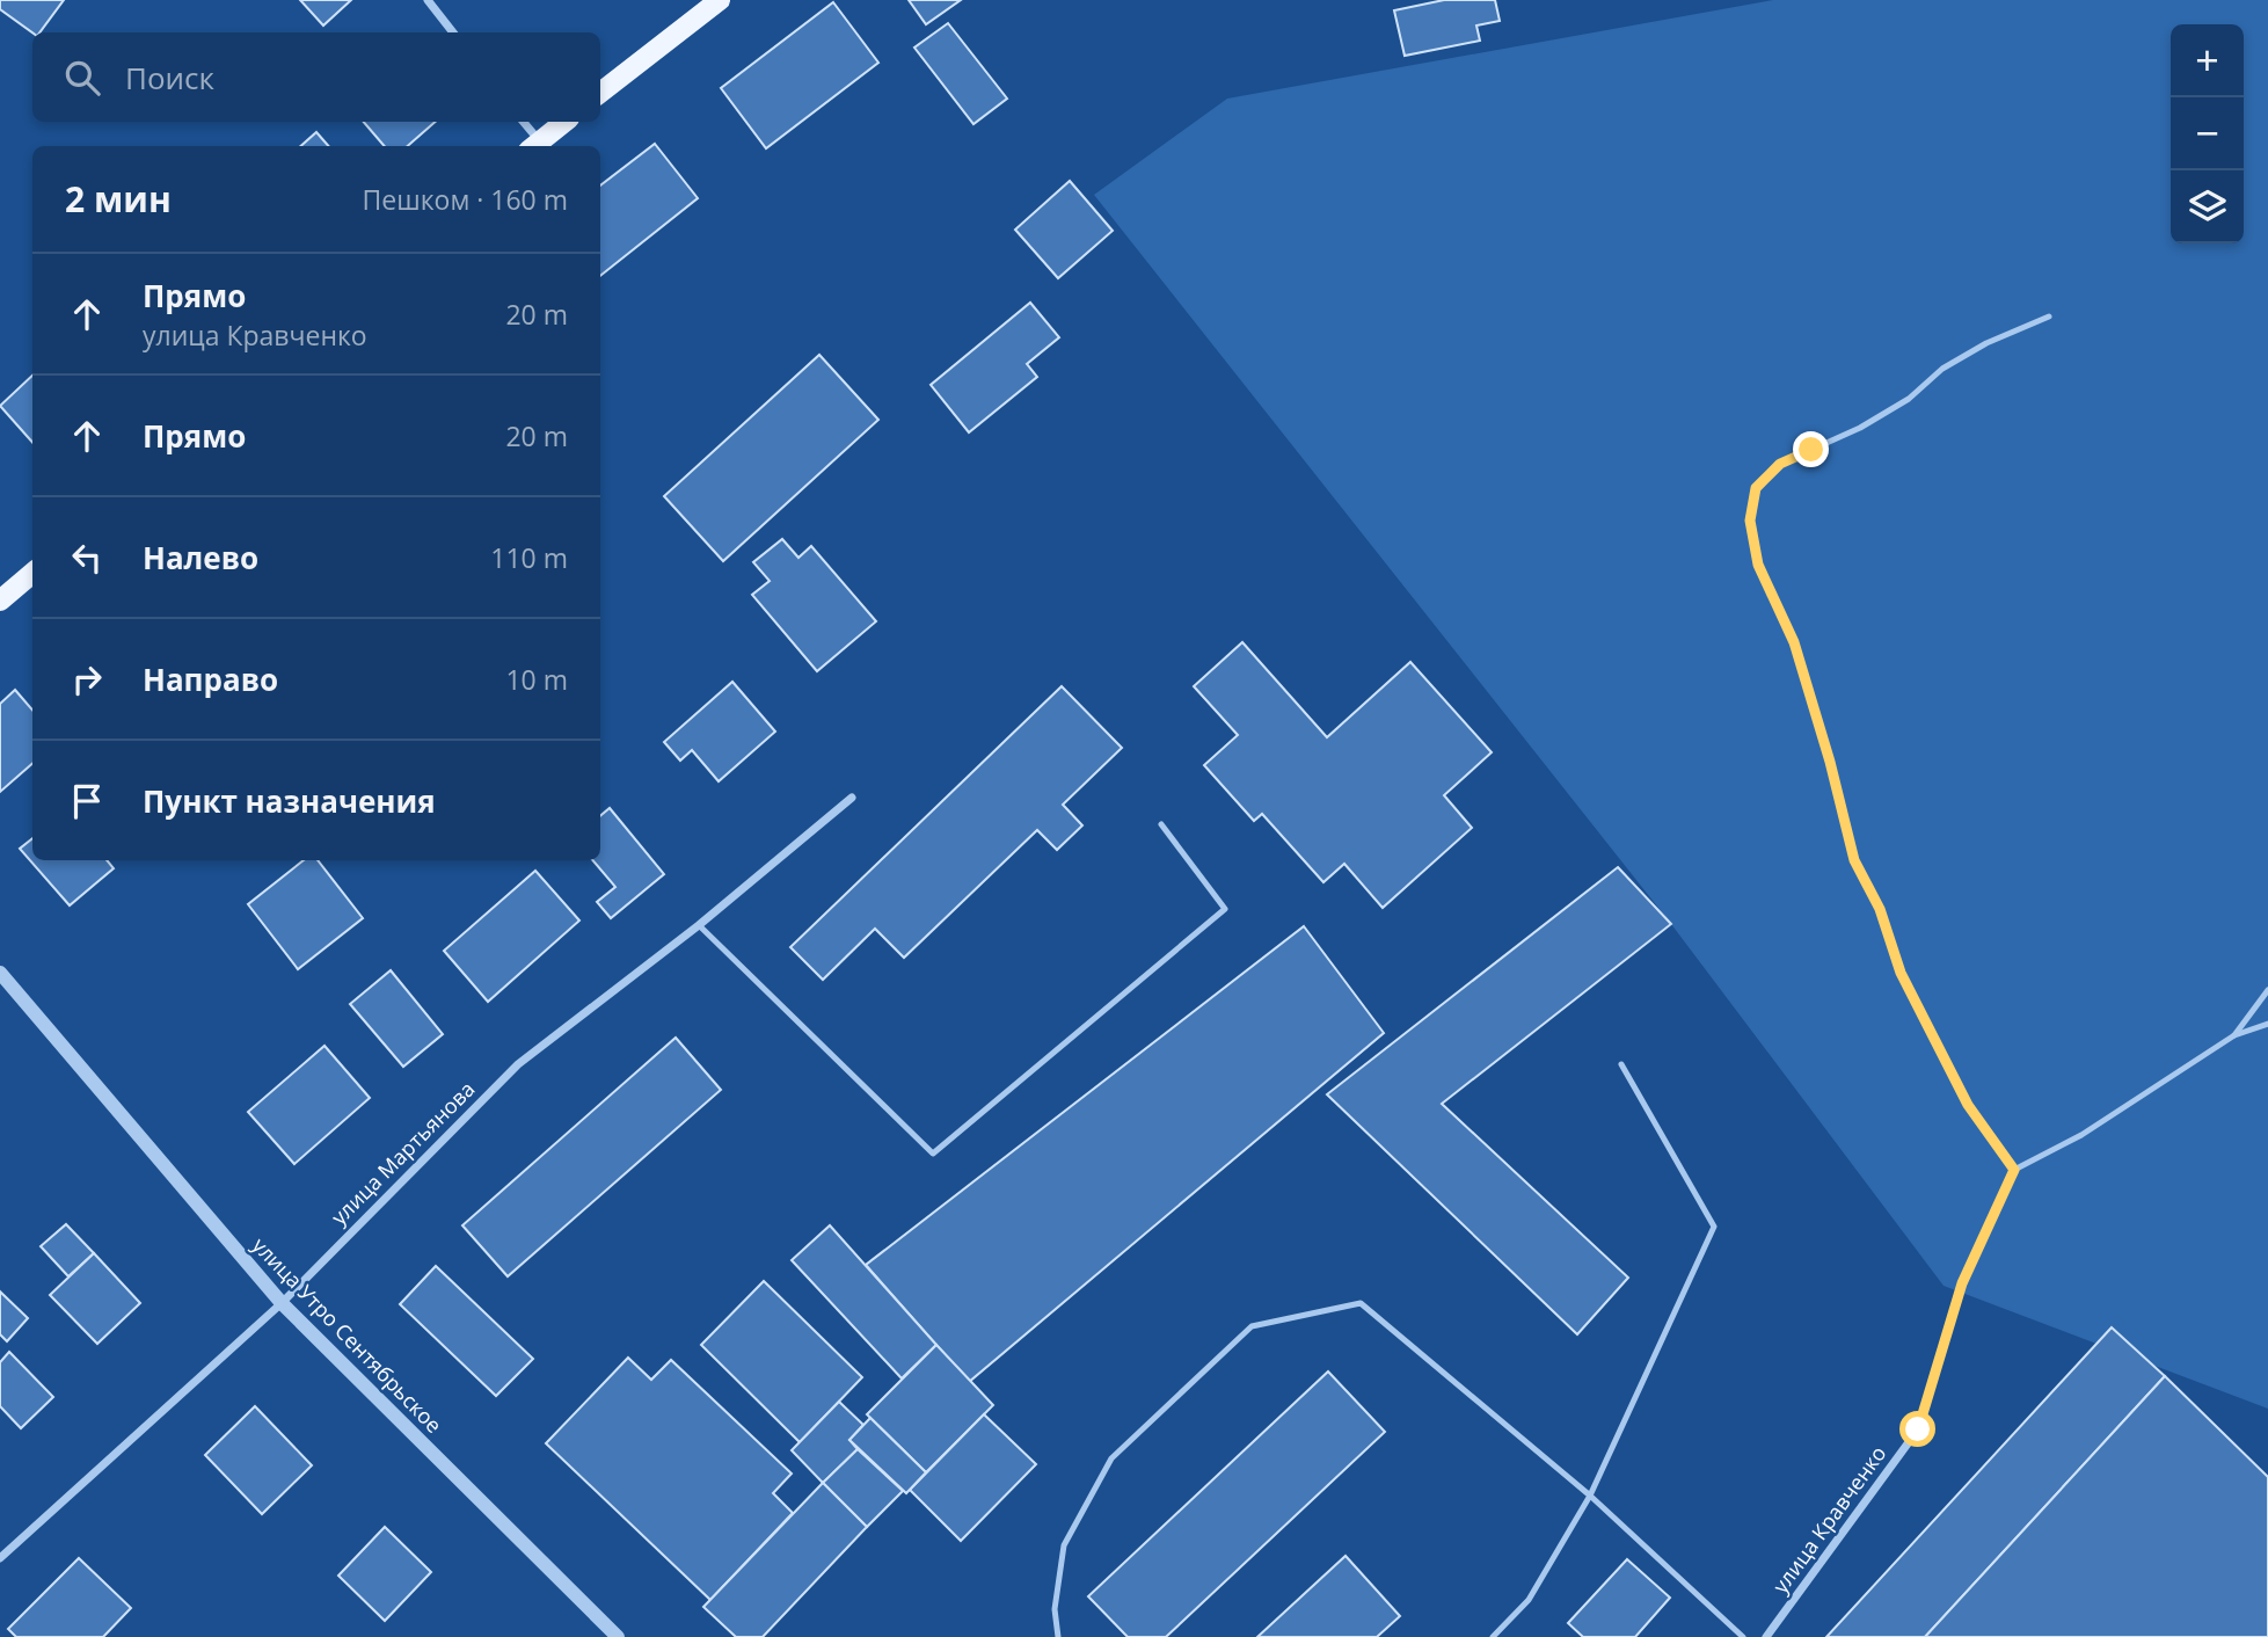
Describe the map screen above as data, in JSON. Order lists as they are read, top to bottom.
{
  "streets": {
    "street": ["улица Мартьянова", "улица Утро Сентябрьское", "улица Кравченко"]
  },
  "crossings": [
    ["улица Мартьянова", "улица Утро Сентябрьское"]
  ],
  "page": {
    "map_buttons": ["+", "−"],
    "search": "Поиск",
    "heading": ["2 мин", "Пешком · 160 m"],
    "list": [
      ["Прямо", "улица Кравченко", "20 m"],
      ["Прямо", "20 m"],
      ["Налево", "110 m"],
      ["Направо", "10 m"],
      "Пункт назначения"
    ]
  }
}
